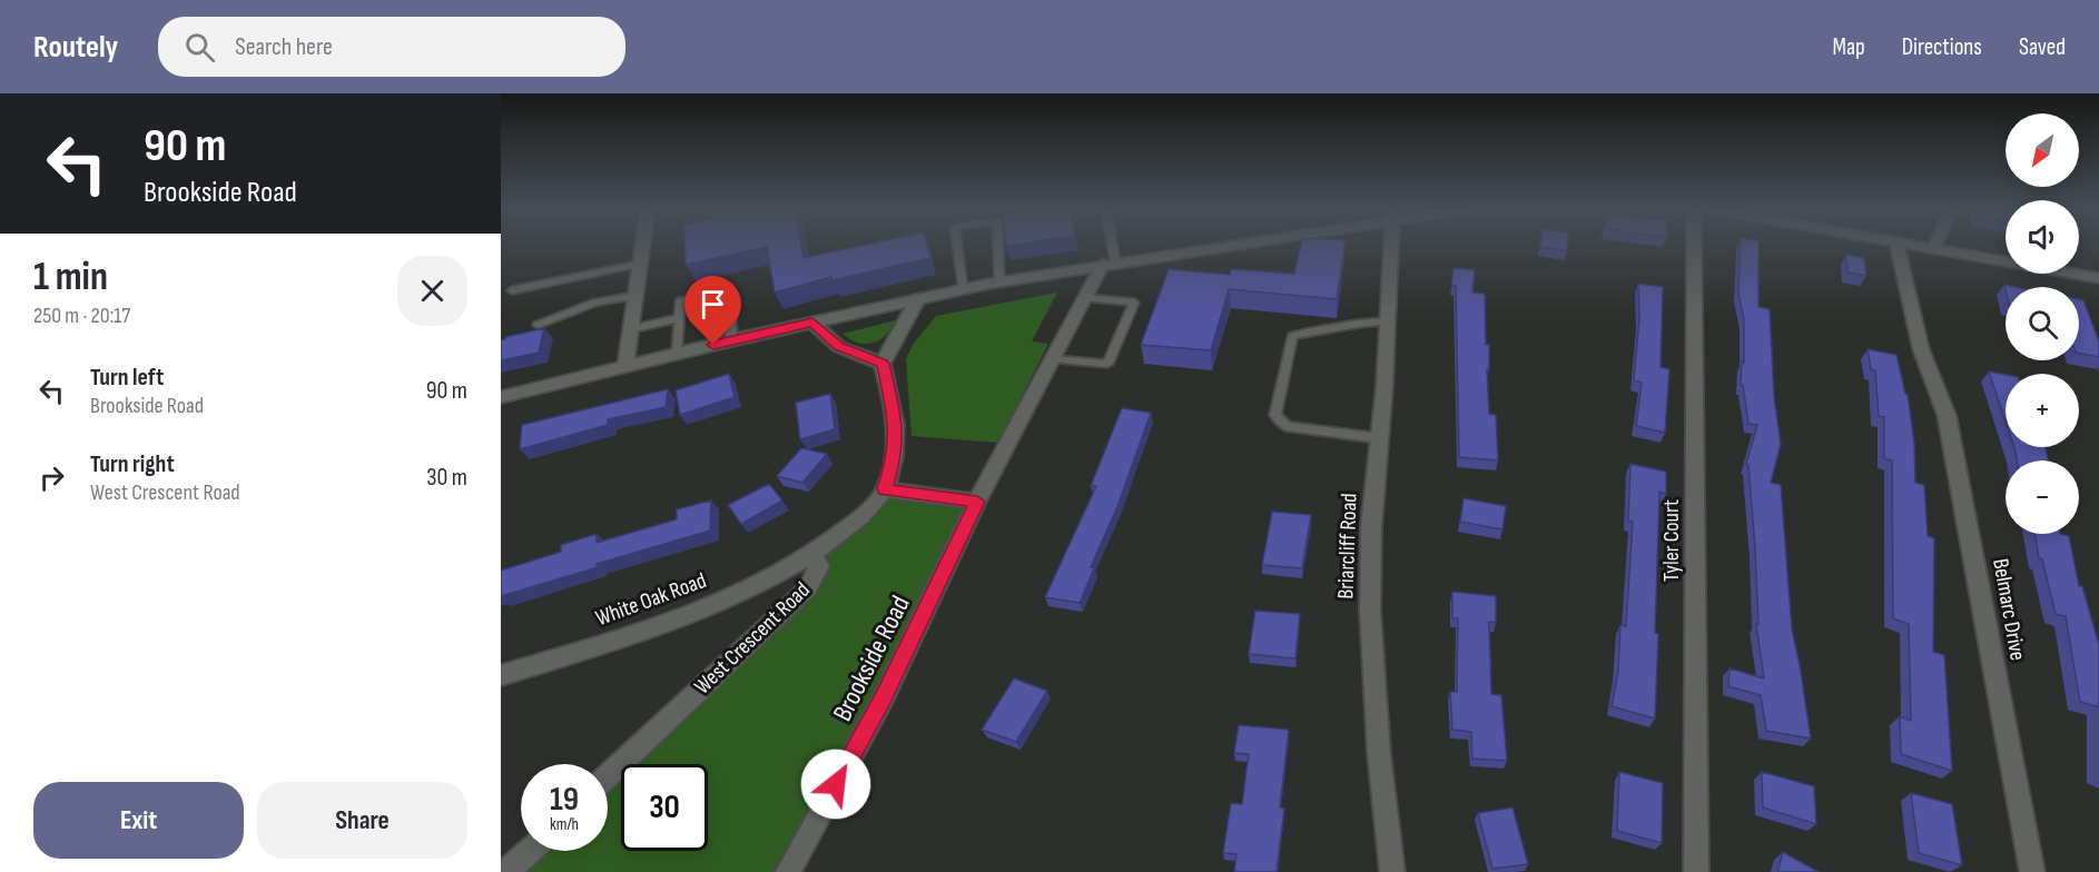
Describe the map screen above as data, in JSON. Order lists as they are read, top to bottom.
{
  "streets": {
    "street": [
      "Tyler Court",
      "Briarcliff Road",
      "White Oak Road",
      "Belmarc Drive",
      "West Crescent Road",
      "Brookside Road"
    ]
  },
  "crossings": [
    ["White Oak Road", "West Crescent Road"]
  ],
  "north": "bottom left",
  "page": {
    "header": "Routely",
    "search": "Search here",
    "nav": ["Map", "Directions", "Saved"],
    "turn": ["90 m", "Brookside Road"],
    "map_buttons": ["+", "−"],
    "heading": ["1 min", "250 m · 20:17"],
    "list": [
      {
        "name": "Turn left",
        "note": "Brookside Road",
        "value": "90 m"
      },
      {
        "name": "Turn right",
        "note": "West Crescent Road",
        "value": "30 m"
      }
    ],
    "speed": "19 km/h",
    "limit": "30",
    "buttons": ["Exit", "Share"]
  }
}
